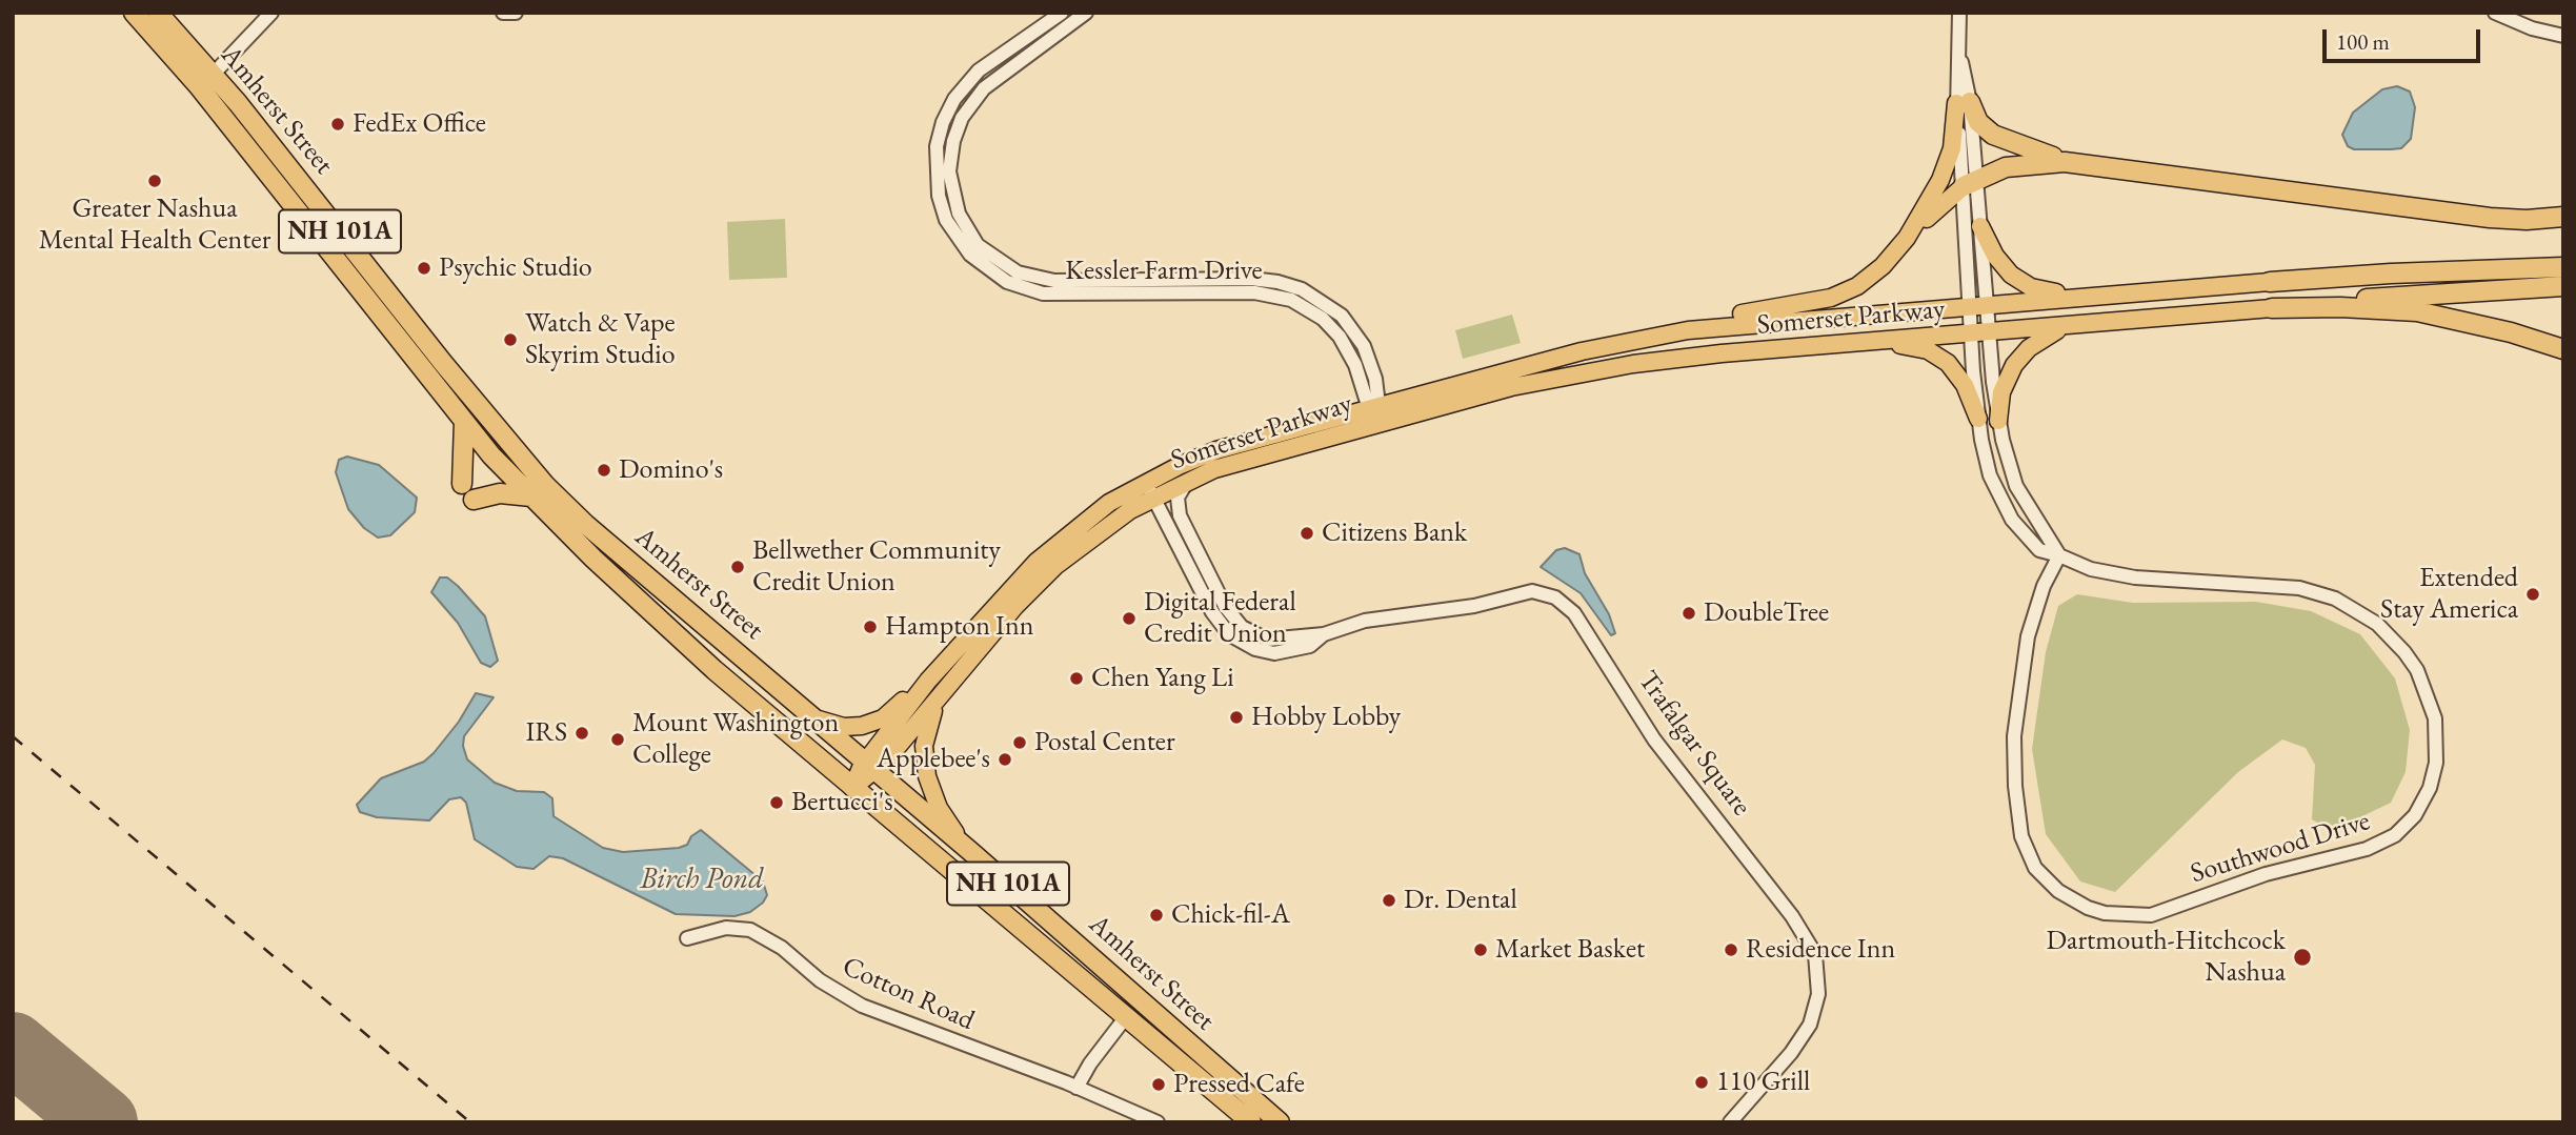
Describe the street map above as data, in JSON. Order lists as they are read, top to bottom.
{
  "streets": {
    "highway": ["Amherst Street", "NH 101A"],
    "main road": ["Somerset Parkway"],
    "street": [
      "Kessler Farm Drive",
      "Trafalgar Square",
      "Southwood Drive",
      "Cotton Road"
    ]
  },
  "crossings": [
    ["Amherst Street", "Somerset Parkway"],
    ["Kessler Farm Drive", "Somerset Parkway"],
    ["Somerset Parkway", "Trafalgar Square"],
    ["Somerset Parkway", "Southwood Drive"]
  ],
  "water": ["Birch Pond"],
  "places": [
    "FedEx Office",
    "Greater Nashua Mental Health Center",
    "Psychic Studio",
    "Watch & Vape Skyrim Studio",
    "Domino's",
    "Citizens Bank",
    "Bellwether Community Credit Union",
    "Extended Stay America",
    "DoubleTree",
    "Digital Federal Credit Union",
    "Hampton Inn",
    "Chen Yang Li",
    "Hobby Lobby",
    "IRS",
    "Mount Washington College",
    "Postal Center",
    "Applebee's",
    "Bertucci's",
    "Dr. Dental",
    "Chick-fil-A",
    "Market Basket",
    "Residence Inn",
    "Dartmouth-Hitchcock Nashua",
    "110 Grill",
    "Pressed Cafe"
  ],
  "scale_bar": "100 m"
}
